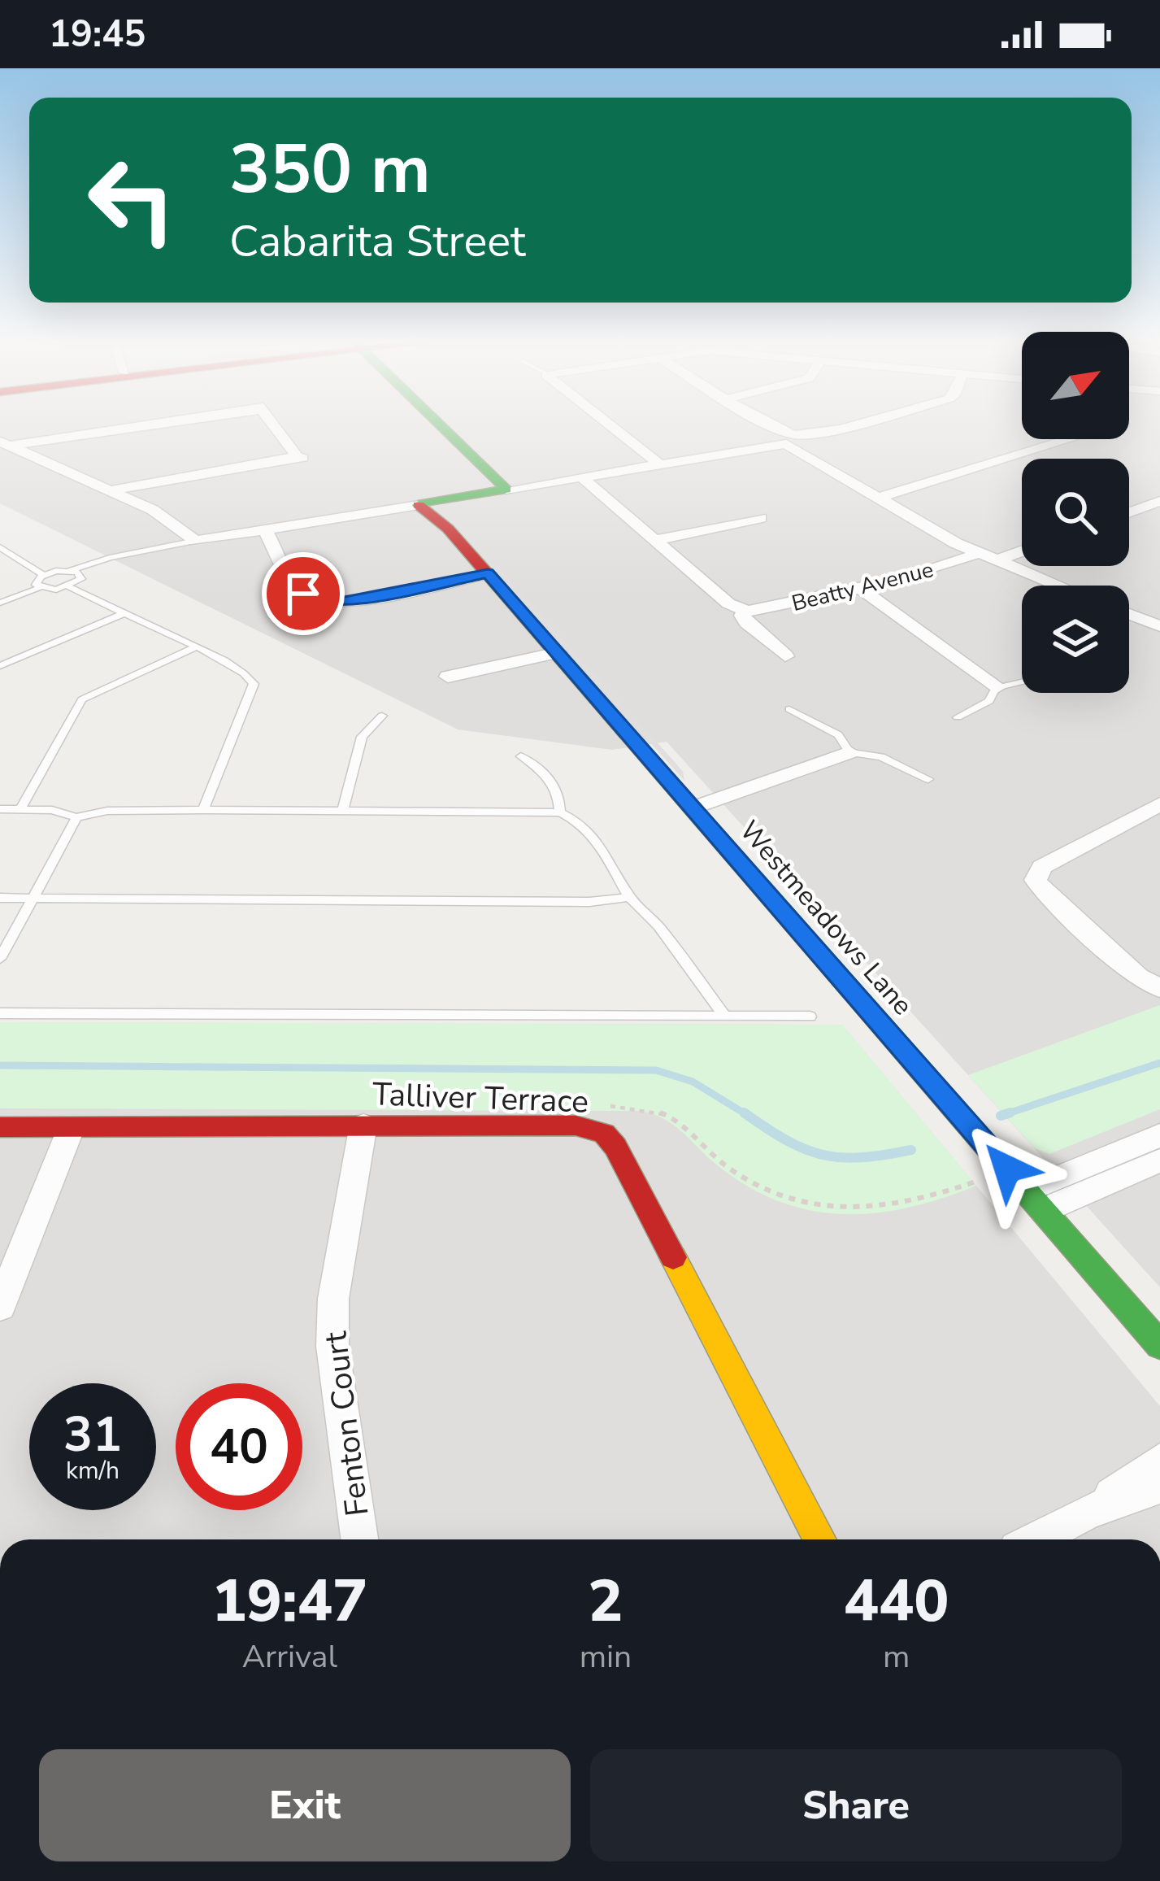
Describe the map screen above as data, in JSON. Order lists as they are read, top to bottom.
{
  "streets": {
    "street": [
      "Beatty Avenue",
      "Westmeadows Lane",
      "Talliver Terrace",
      "Fenton Court"
    ]
  },
  "crossings": [
    ["Talliver Terrace", "Fenton Court"]
  ],
  "north": "top right",
  "page": {
    "status": "19:45",
    "turn": ["350 m", "Cabarita Street"],
    "speed": "31 km/h",
    "limit": "40",
    "eta": [
      "19:47",
      "Arrival",
      "2",
      "min",
      "440",
      "m"
    ],
    "buttons": ["Exit", "Share"]
  }
}
